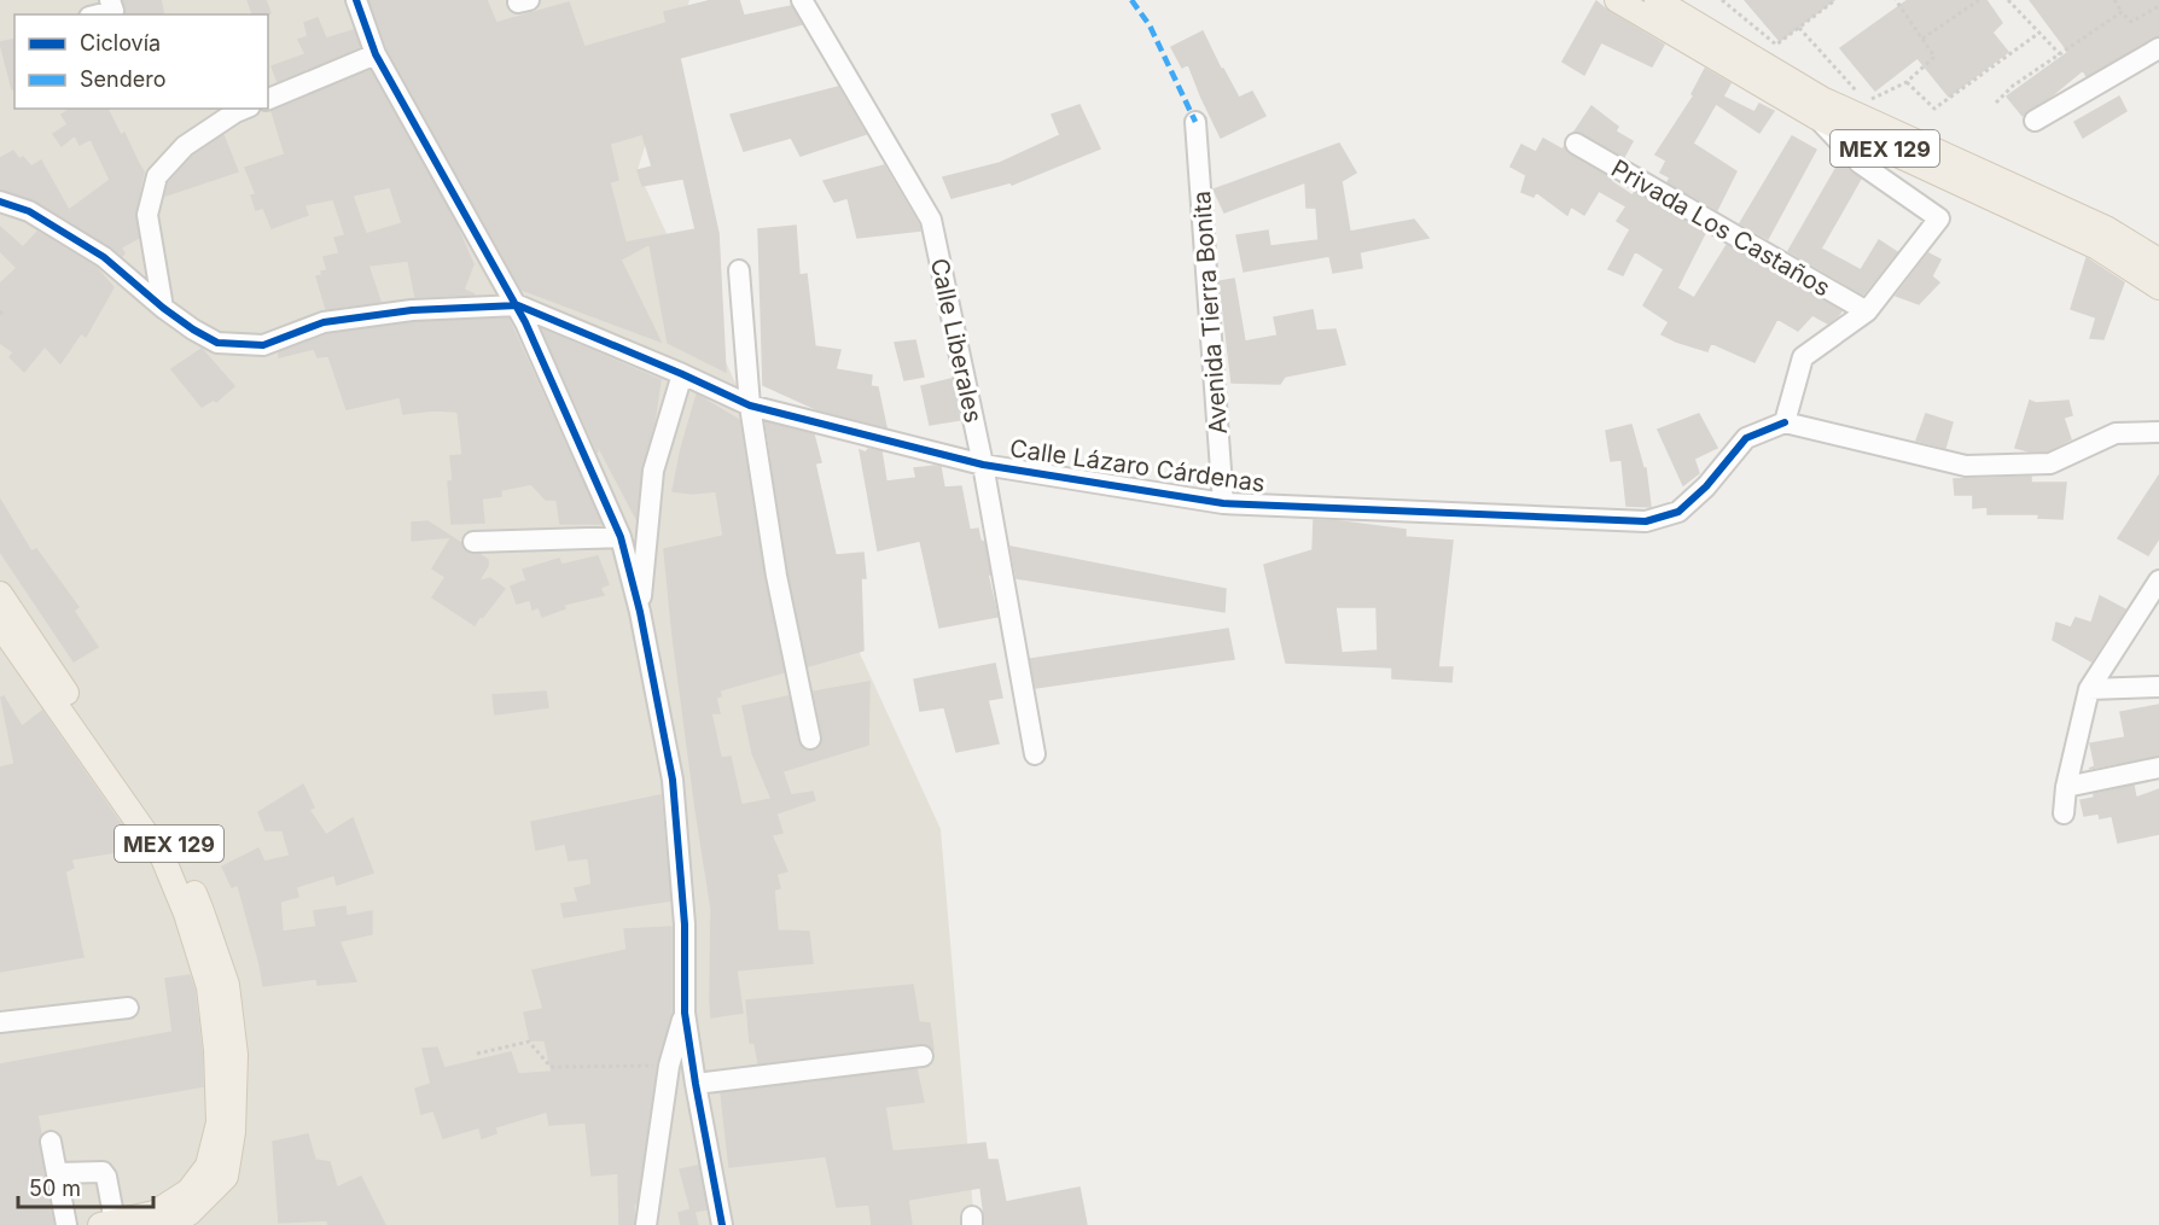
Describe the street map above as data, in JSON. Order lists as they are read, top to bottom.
{
  "streets": {
    "main road": ["MEX 129"],
    "street": [
      "Privada Los Castaños",
      "Avenida Tierra Bonita",
      "Calle Liberales",
      "Calle Lázaro Cárdenas"
    ]
  },
  "crossings": [
    ["Avenida Tierra Bonita", "Calle Lázaro Cárdenas"],
    ["Calle Liberales", "Calle Lázaro Cárdenas"]
  ],
  "legend": ["Ciclovía", "Sendero"],
  "scale_bar": "50 m"
}
